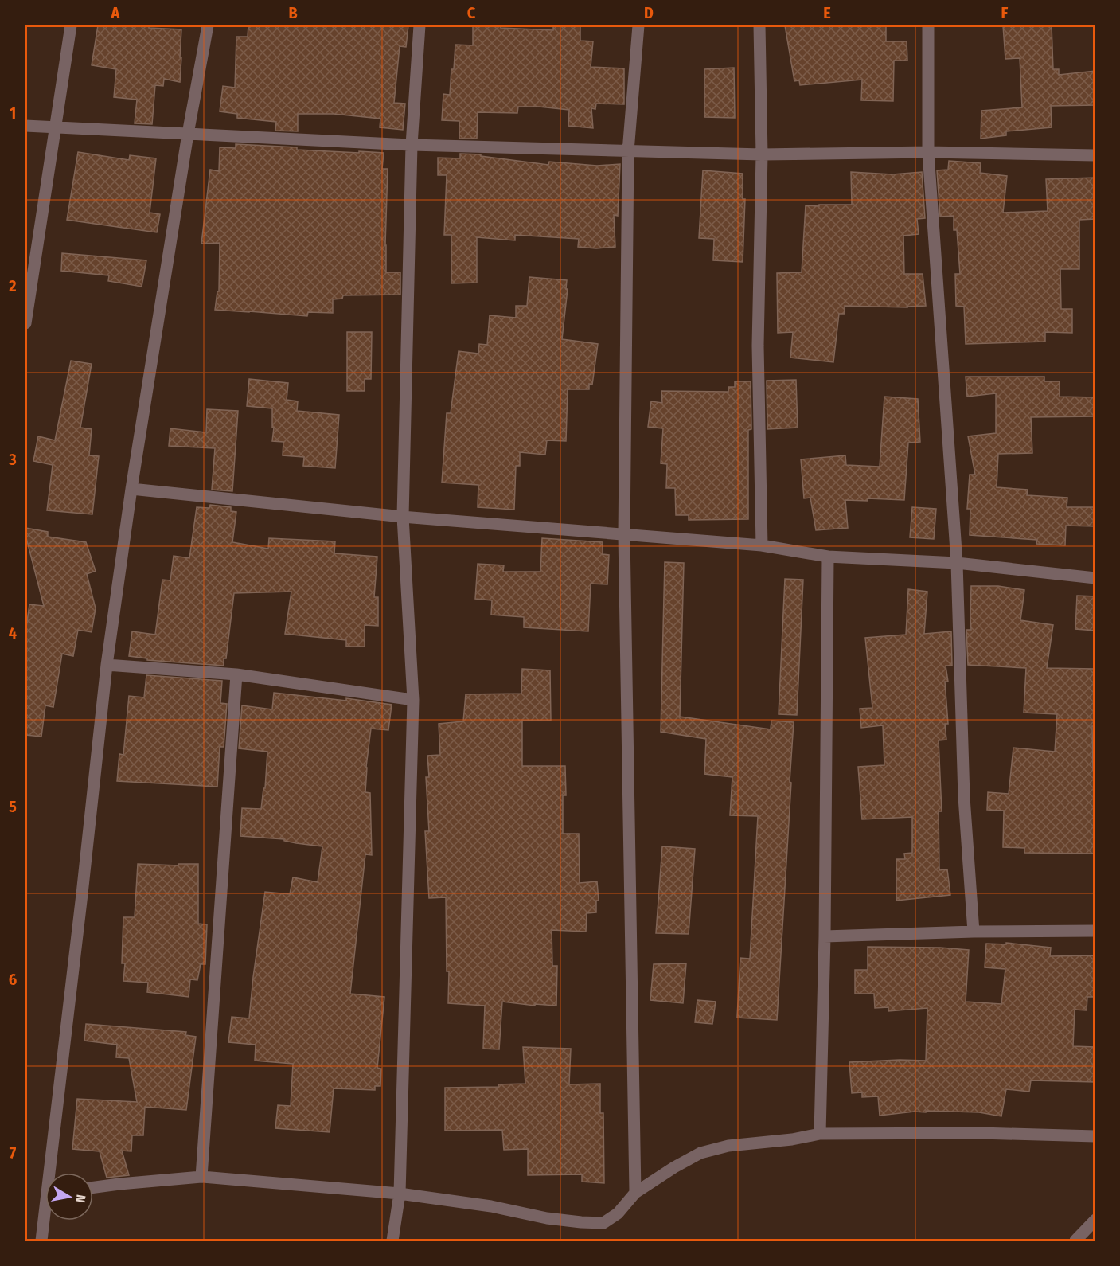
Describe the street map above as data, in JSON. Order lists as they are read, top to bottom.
{
  "north": "right",
  "grid": {
    "columns": [
      "A",
      "B",
      "C",
      "D",
      "E",
      "F"
    ],
    "rows": [
      "1",
      "2",
      "3",
      "4",
      "5",
      "6",
      "7"
    ]
  }
}
